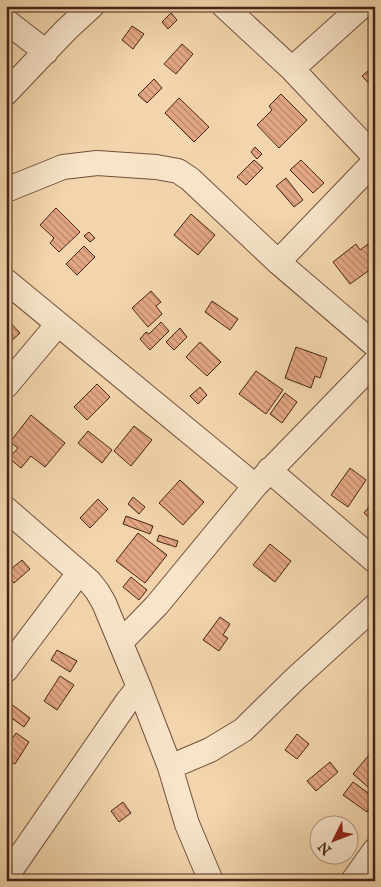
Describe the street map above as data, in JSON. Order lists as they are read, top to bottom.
{
  "north": "bottom left"
}
